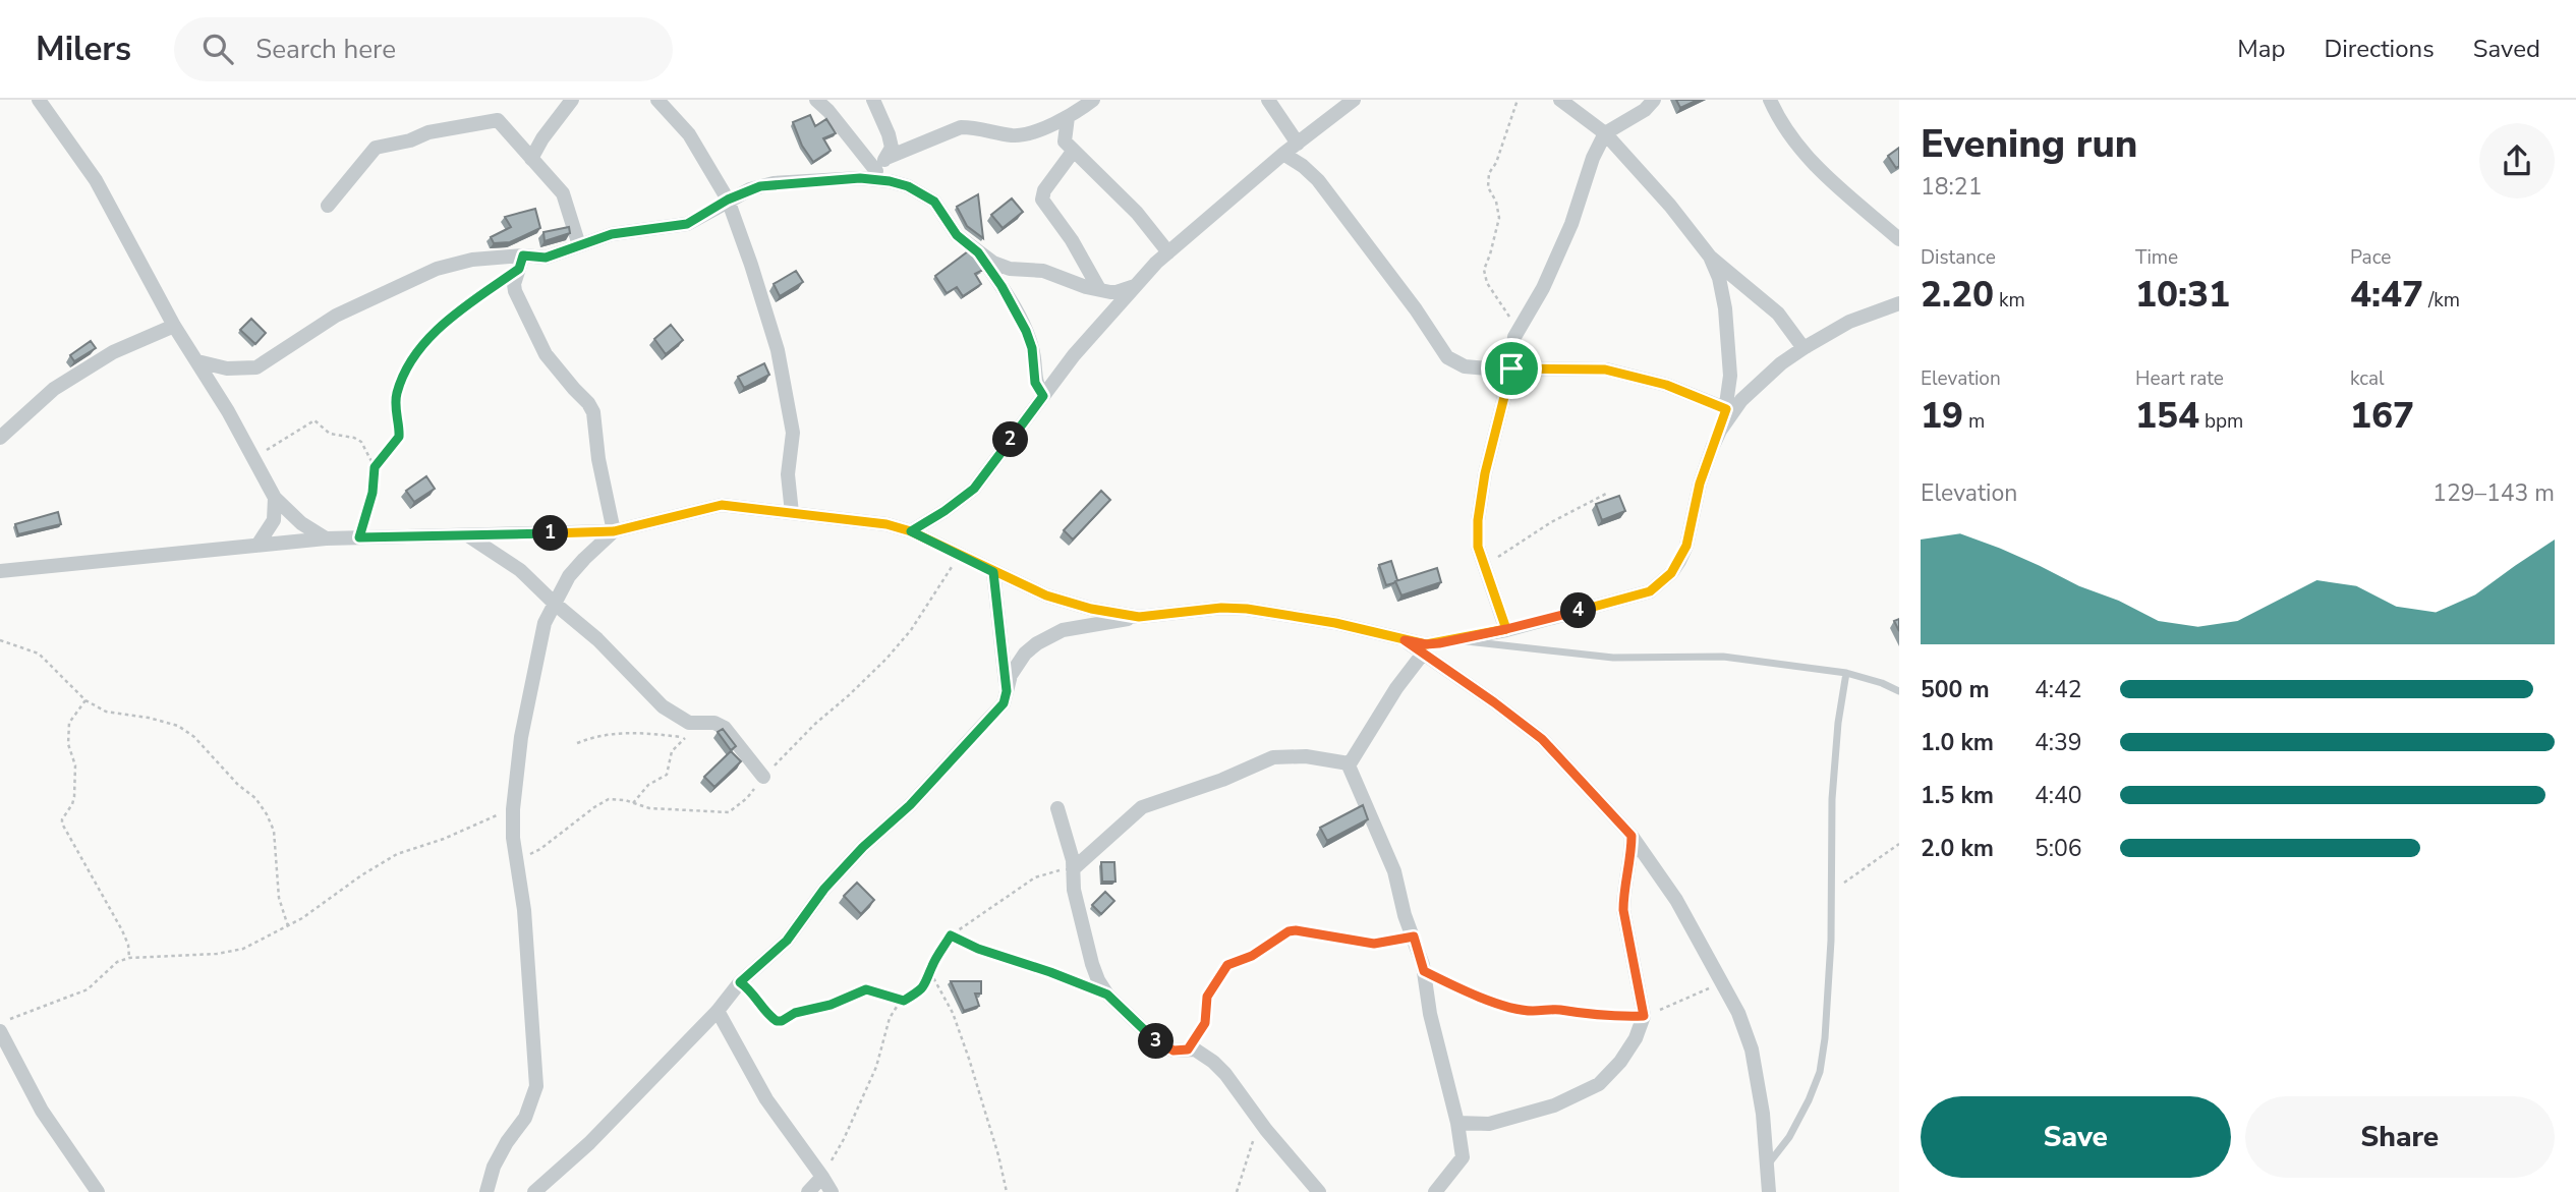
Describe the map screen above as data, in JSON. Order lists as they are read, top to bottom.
{
  "page": {
    "header": "Milers",
    "search": "Search here",
    "nav": ["Map", "Directions", "Saved"],
    "heading": ["Evening run", "18:21"],
    "stats": [
      ["Distance", "2.20 km"],
      ["Time", "10:31"],
      ["Pace", "4:47 /km"],
      ["Elevation", "19 m"],
      ["Heart rate", "154 bpm"],
      ["kcal", "167"]
    ],
    "pins": [
      "2",
      "1",
      "4",
      "3"
    ],
    "chart": ["Elevation", "129–143 m"],
    "list": [
      {
        "name": "500 m",
        "note": "4:42"
      },
      {
        "name": "1.0 km",
        "note": "4:39"
      },
      {
        "name": "1.5 km",
        "note": "4:40"
      },
      {
        "name": "2.0 km",
        "note": "5:06"
      }
    ],
    "buttons": ["Save", "Share"]
  }
}
